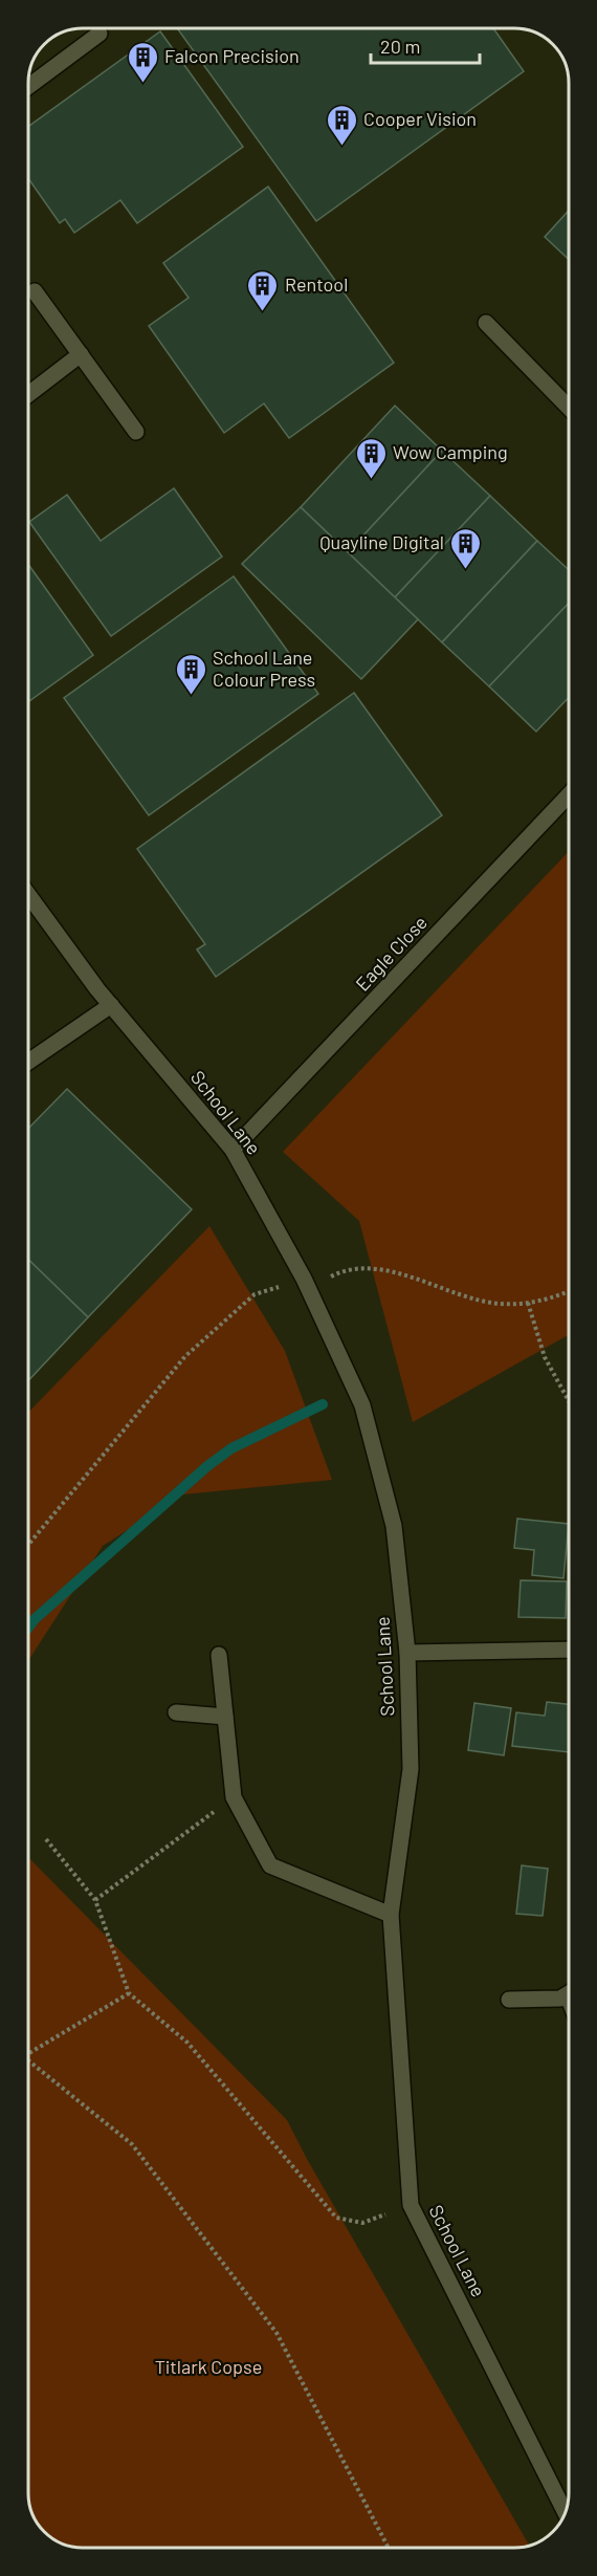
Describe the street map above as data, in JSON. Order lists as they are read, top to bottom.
{
  "streets": {
    "street": ["Eagle Close", "School Lane"]
  },
  "crossings": [
    ["Eagle Close", "School Lane"]
  ],
  "parks": ["Titlark Copse"],
  "places": {
    "building": [
      "Falcon Precision",
      "Cooper Vision",
      "Rentool",
      "Wow Camping",
      "Quayline Digital",
      "School Lane Colour Press"
    ]
  },
  "scale_bar": "20 m"
}
